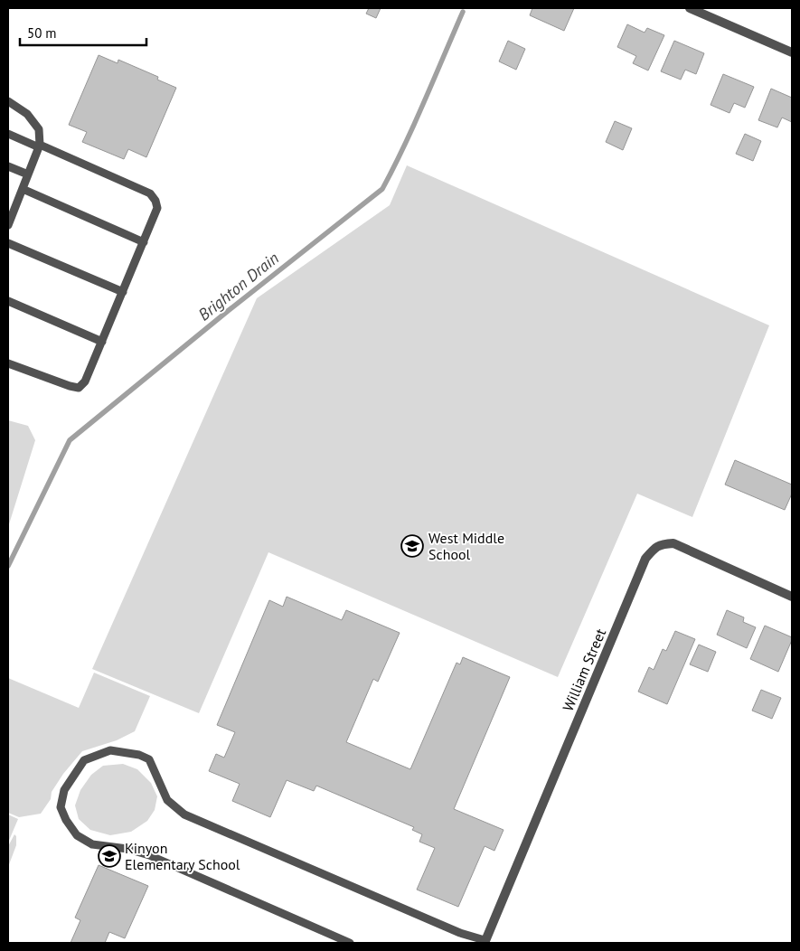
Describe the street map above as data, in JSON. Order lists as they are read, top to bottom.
{
  "streets": {
    "street": ["William Street"]
  },
  "water": ["Brighton Drain"],
  "places": {
    "school or university": ["West Middle School", "Kinyon Elementary School"]
  },
  "scale_bar": "50 m"
}
